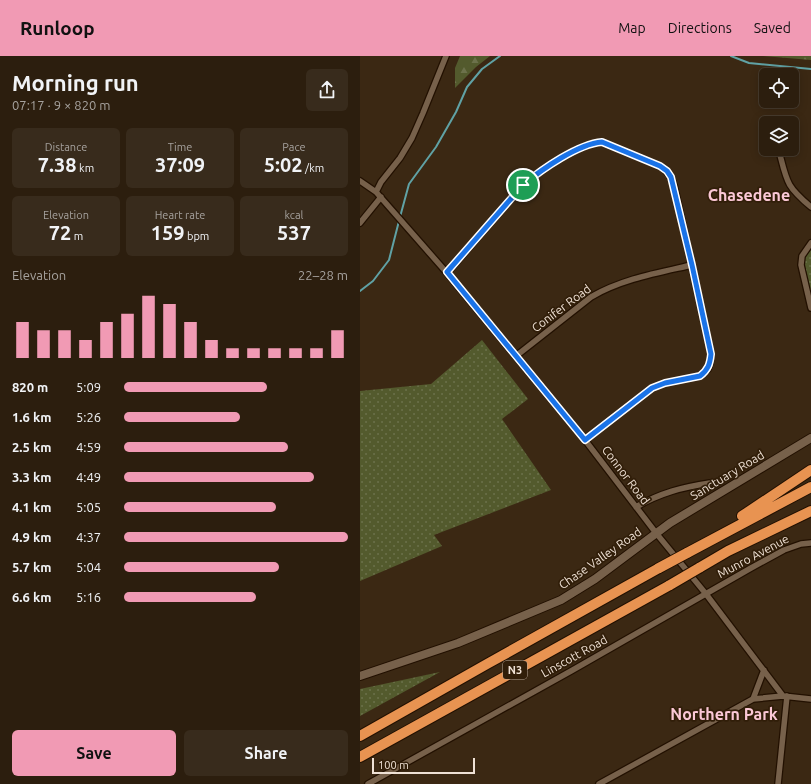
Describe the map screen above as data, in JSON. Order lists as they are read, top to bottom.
{
  "streets": {
    "highway": ["N3"],
    "street": [
      "Conifer Road",
      "Connor Road",
      "Sanctuary Road",
      "Munro Avenue",
      "Chase Valley Road",
      "Linscott Road"
    ]
  },
  "crossings": [
    ["Conifer Road", "Connor Road"],
    ["Connor Road", "Sanctuary Road"],
    ["Connor Road", "Chase Valley Road"],
    ["Sanctuary Road", "Chase Valley Road"],
    ["Munro Avenue", "Chase Valley Road"],
    ["Munro Avenue", "Linscott Road"],
    ["Chase Valley Road", "Linscott Road"]
  ],
  "districts": ["Chasedene", "Northern Park"],
  "scale_bar": "100 m",
  "page": {
    "header": "Runloop",
    "nav": ["Map", "Directions", "Saved"],
    "heading": ["Morning run", "07:17 · 9 × 820 m"],
    "stats": [
      ["Distance", "7.38 km"],
      ["Time", "37:09"],
      ["Pace", "5:02 /km"],
      ["Elevation", "72 m"],
      ["Heart rate", "159 bpm"],
      ["kcal", "537"]
    ],
    "chart": ["Elevation", "22–28 m"],
    "list": [
      {
        "name": "820 m",
        "note": "5:09"
      },
      {
        "name": "1.6 km",
        "note": "5:26"
      },
      {
        "name": "2.5 km",
        "note": "4:59"
      },
      {
        "name": "3.3 km",
        "note": "4:49"
      },
      {
        "name": "4.1 km",
        "note": "5:05"
      },
      {
        "name": "4.9 km",
        "note": "4:37"
      },
      {
        "name": "5.7 km",
        "note": "5:04"
      },
      {
        "name": "6.6 km",
        "note": "5:16"
      }
    ],
    "buttons": ["Save", "Share"],
    "scale": "100 m"
  }
}
